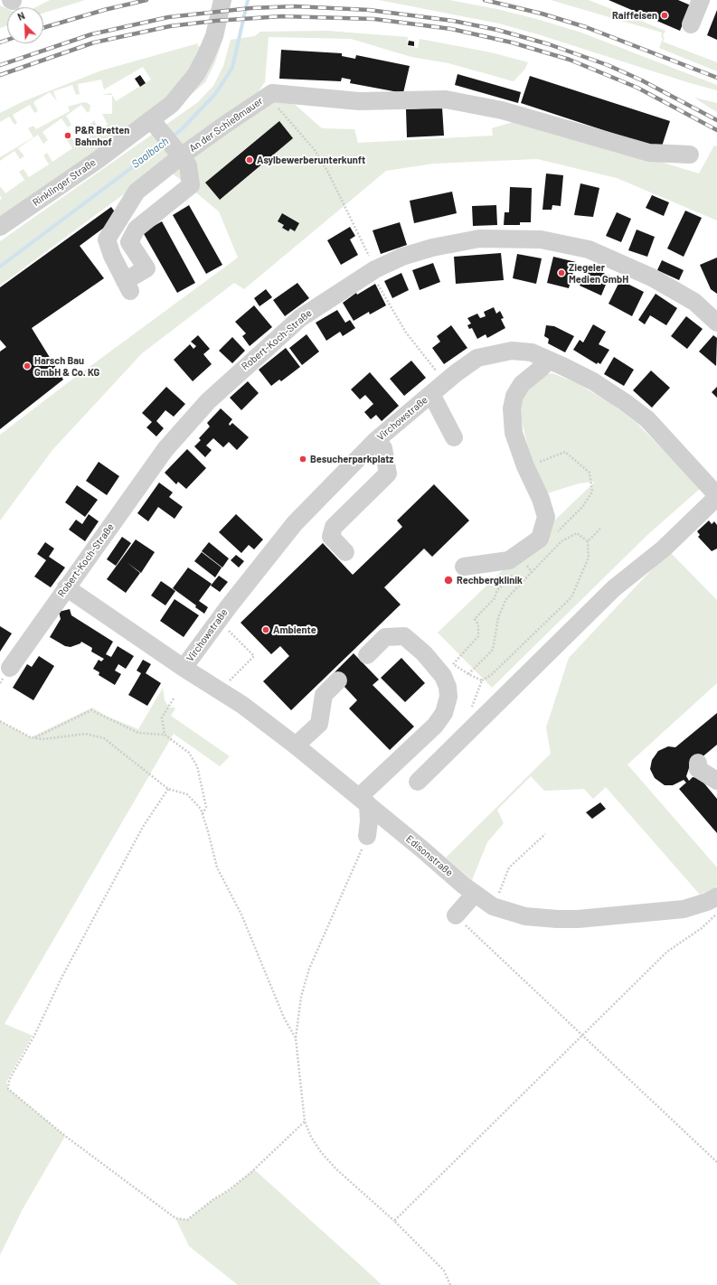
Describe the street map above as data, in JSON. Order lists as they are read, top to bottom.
{
  "streets": {
    "street": [
      "An der Schießmauer",
      "Rinklinger Straße",
      "Robert-Koch-Straße",
      "Virchowstraße",
      "Edisonstraße"
    ]
  },
  "crossings": [
    ["An der Schießmauer", "Rinklinger Straße"],
    ["Robert-Koch-Straße", "Virchowstraße"],
    ["Virchowstraße", "Edisonstraße"]
  ],
  "water": ["Saalbach"],
  "places": [
    "Raiffeisen",
    "P&R Bretten Bahnhof",
    "Asylbewerberunterkunft",
    "Ziegeler Medien GmbH",
    "Harsch Bau GmbH & Co. KG",
    "Besucherparkplatz",
    "Rechbergklinik",
    "Ambiente"
  ],
  "north": "top left"
}
